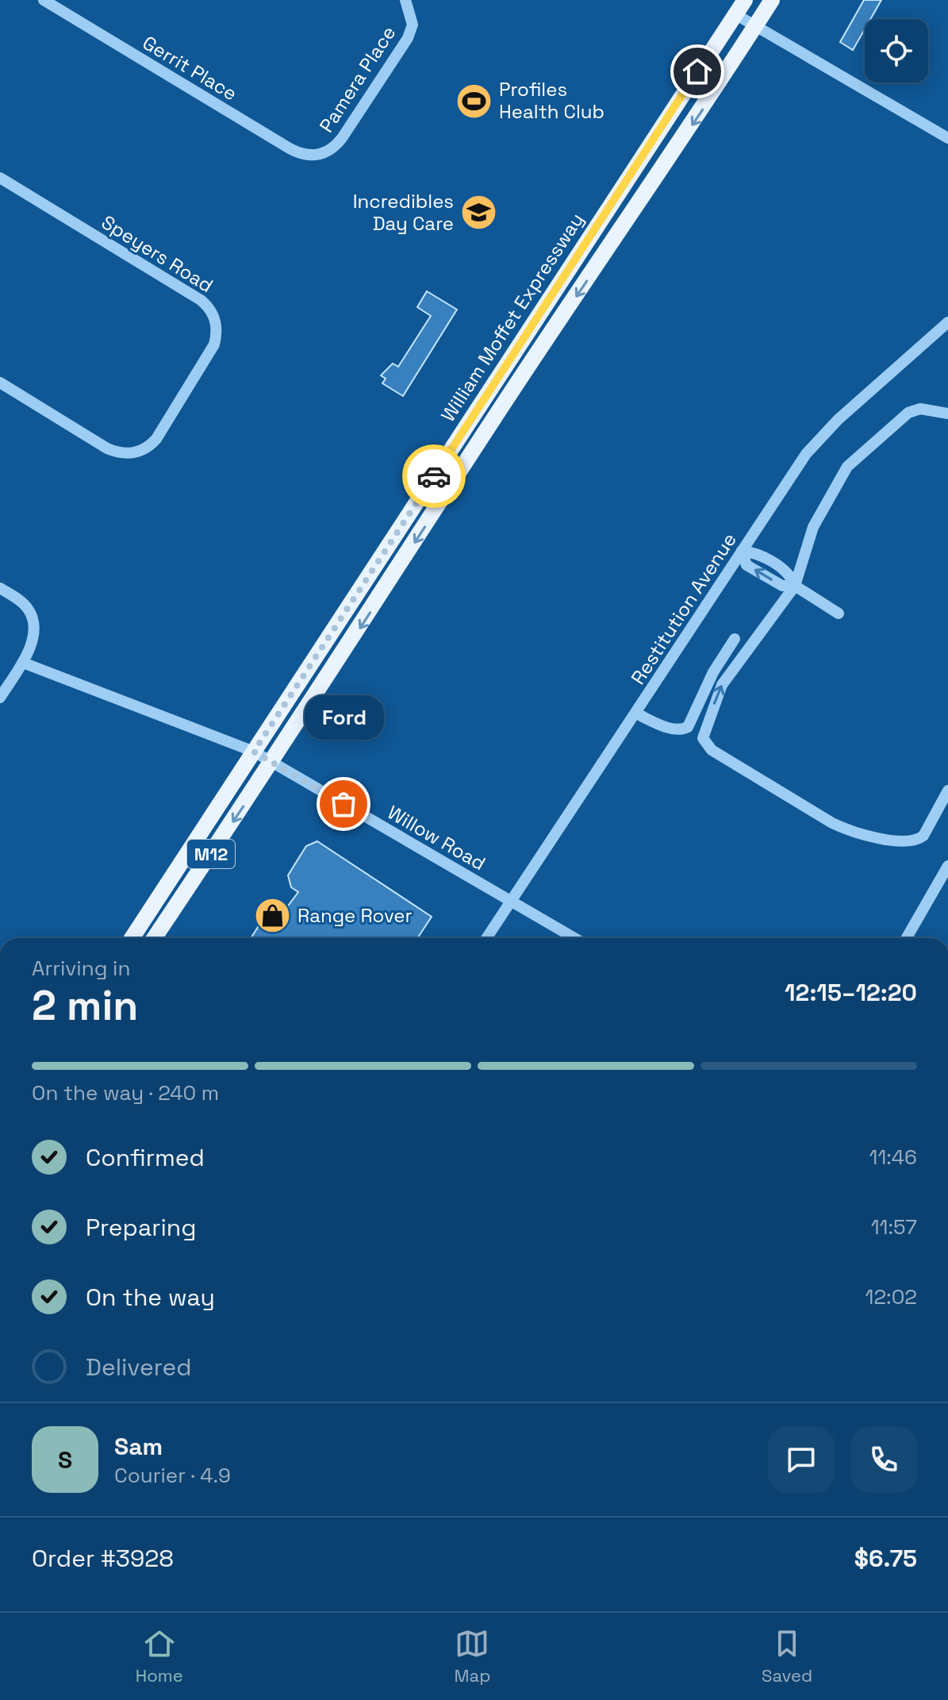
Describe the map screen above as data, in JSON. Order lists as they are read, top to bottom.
{
  "streets": {
    "main road": ["William Moffet Expressway", "M12"],
    "street": [
      "Gerrit Place",
      "Pamera Place",
      "Speyers Road",
      "Restitution Avenue",
      "Willow Road"
    ]
  },
  "crossings": [
    ["Gerrit Place", "Pamera Place"],
    ["William Moffet Expressway", "Willow Road"],
    ["Restitution Avenue", "Willow Road"]
  ],
  "places": {
    "sports": ["Profiles Health Club"],
    "school or university": ["Incredibles Day Care"],
    "other": ["Ford"],
    "shop": ["Range Rover"]
  },
  "page": {
    "bubble": "Ford",
    "heading": ["2 min", "Arriving in", "12:15–12:20"],
    "panel": [
      "Sam",
      "Courier · 4.9",
      "Order #3928",
      "$6.75"
    ],
    "bar": "On the way · 240 m",
    "list": [
      ["Confirmed", "11:46"],
      ["Preparing", "11:57"],
      ["On the way", "12:02"],
      "Delivered"
    ],
    "round": "S",
    "tabs": ["Home", "Map", "Saved"]
  }
}
